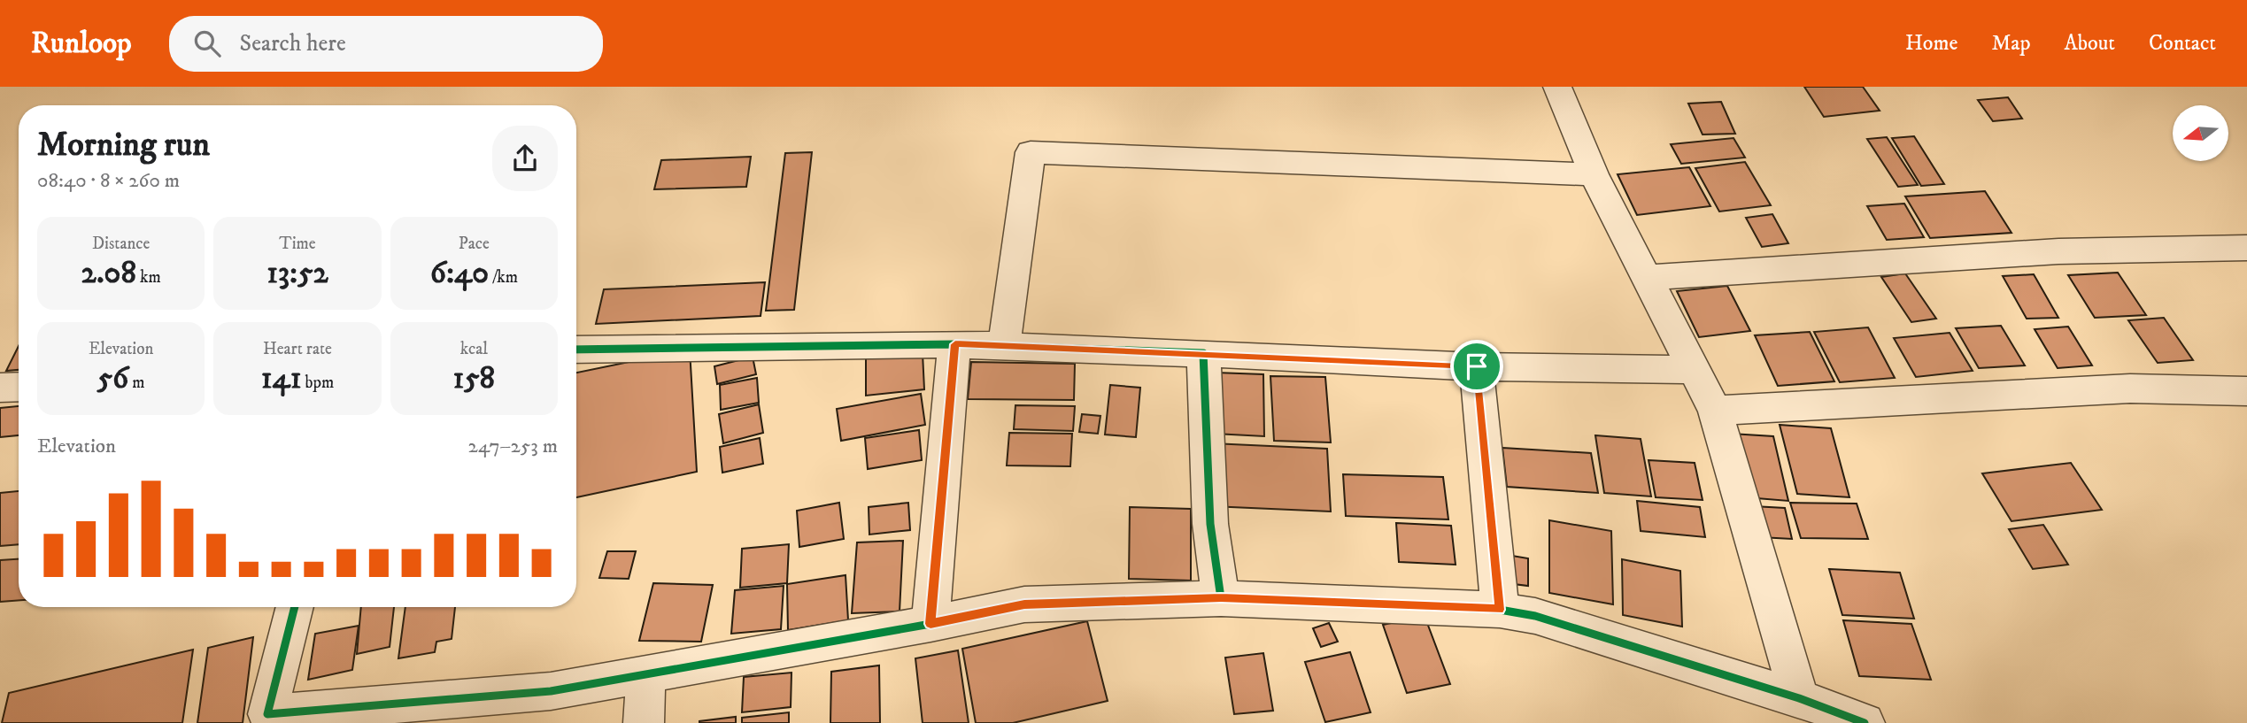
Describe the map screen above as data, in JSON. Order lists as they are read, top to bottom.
{
  "north": "left",
  "page": {
    "header": "Runloop",
    "search": "Search here",
    "nav": [
      "Home",
      "Map",
      "About",
      "Contact"
    ],
    "heading": ["Morning run", "08:40 · 8 × 260 m"],
    "stats": [
      ["Distance", "2.08 km"],
      ["Time", "13:52"],
      ["Pace", "6:40 /km"],
      ["Elevation", "56 m"],
      ["Heart rate", "141 bpm"],
      ["kcal", "158"]
    ],
    "chart": ["Elevation", "247–253 m"]
  }
}
